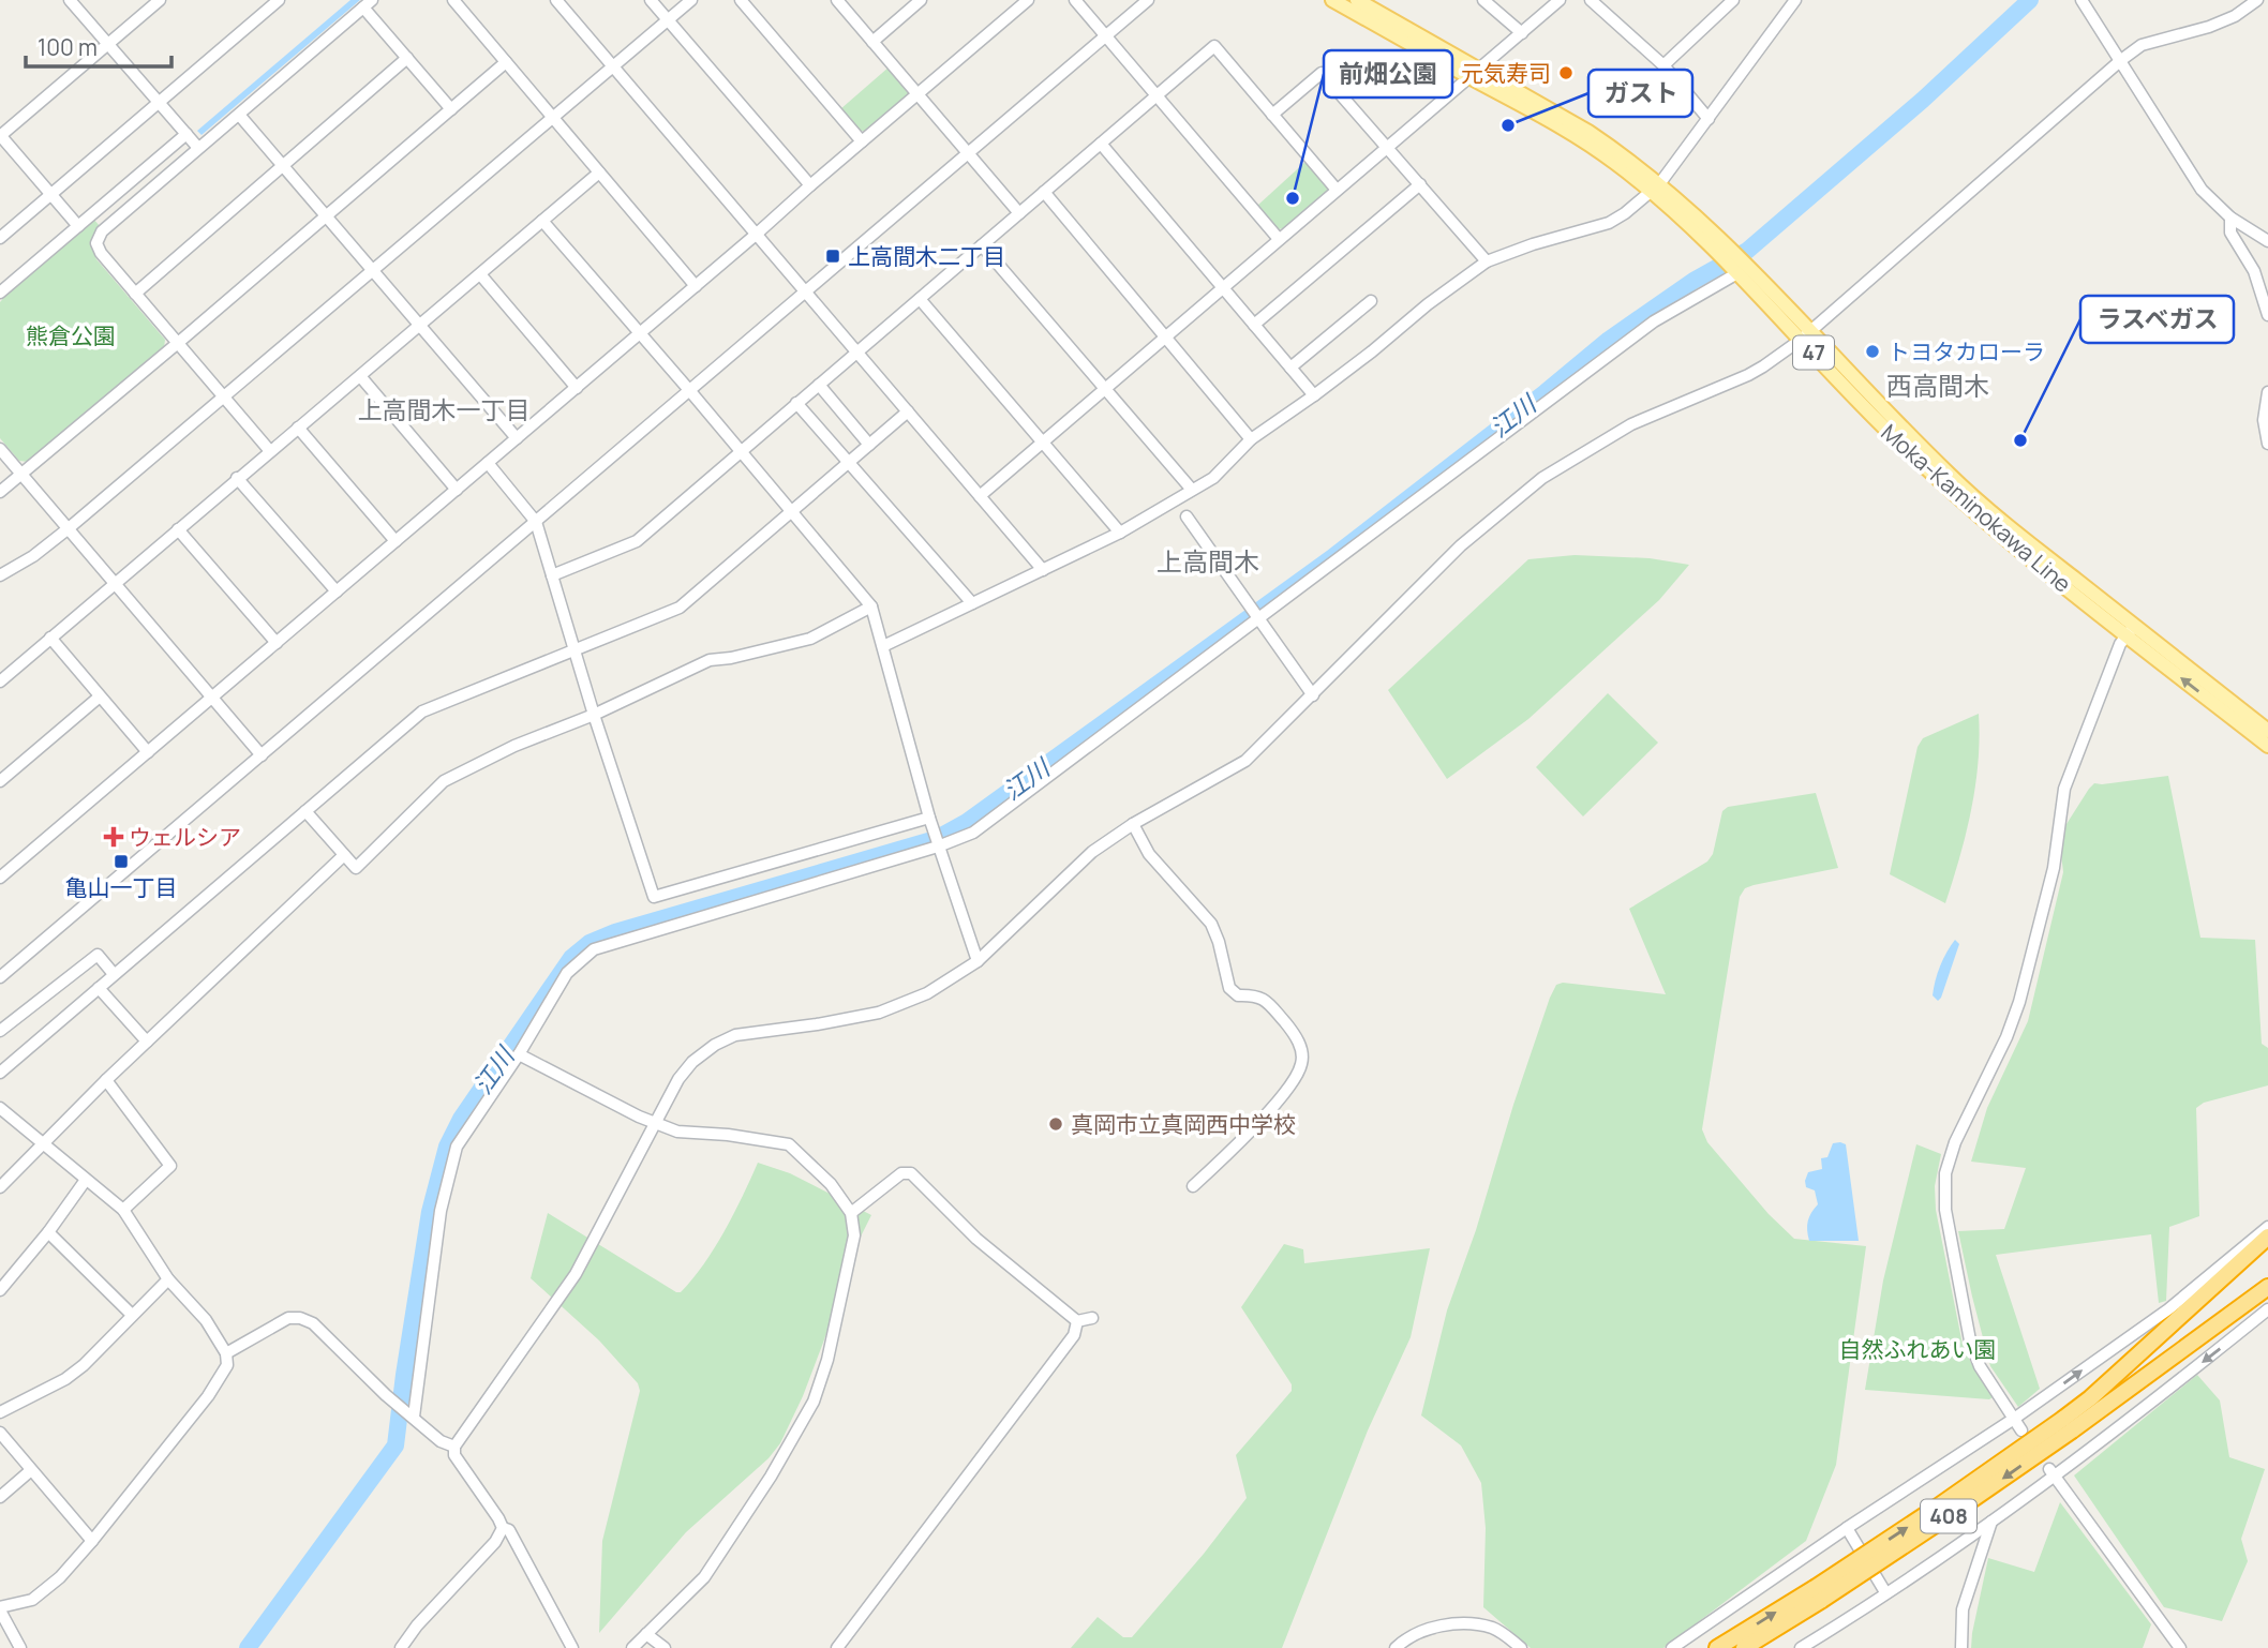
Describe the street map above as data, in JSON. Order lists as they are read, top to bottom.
{
  "streets": {
    "highway": ["408"],
    "main road": ["47", "Moka-Kaminokawa Line"]
  },
  "districts": ["西高間木", "上高間木一丁目", "上高間木"],
  "water": ["江川"],
  "parks": ["熊倉公園", "自然ふれあい園"],
  "places": {
    "other": [
      "元気寿司",
      "ガスト",
      "前畑公園",
      "トヨタカローラ",
      "ラスベガス",
      "真岡市立真岡西中学校"
    ],
    "transit": ["上高間木二丁目", "亀山一丁目"],
    "health": ["ウェルシア"]
  },
  "scale_bar": "100 m"
}
